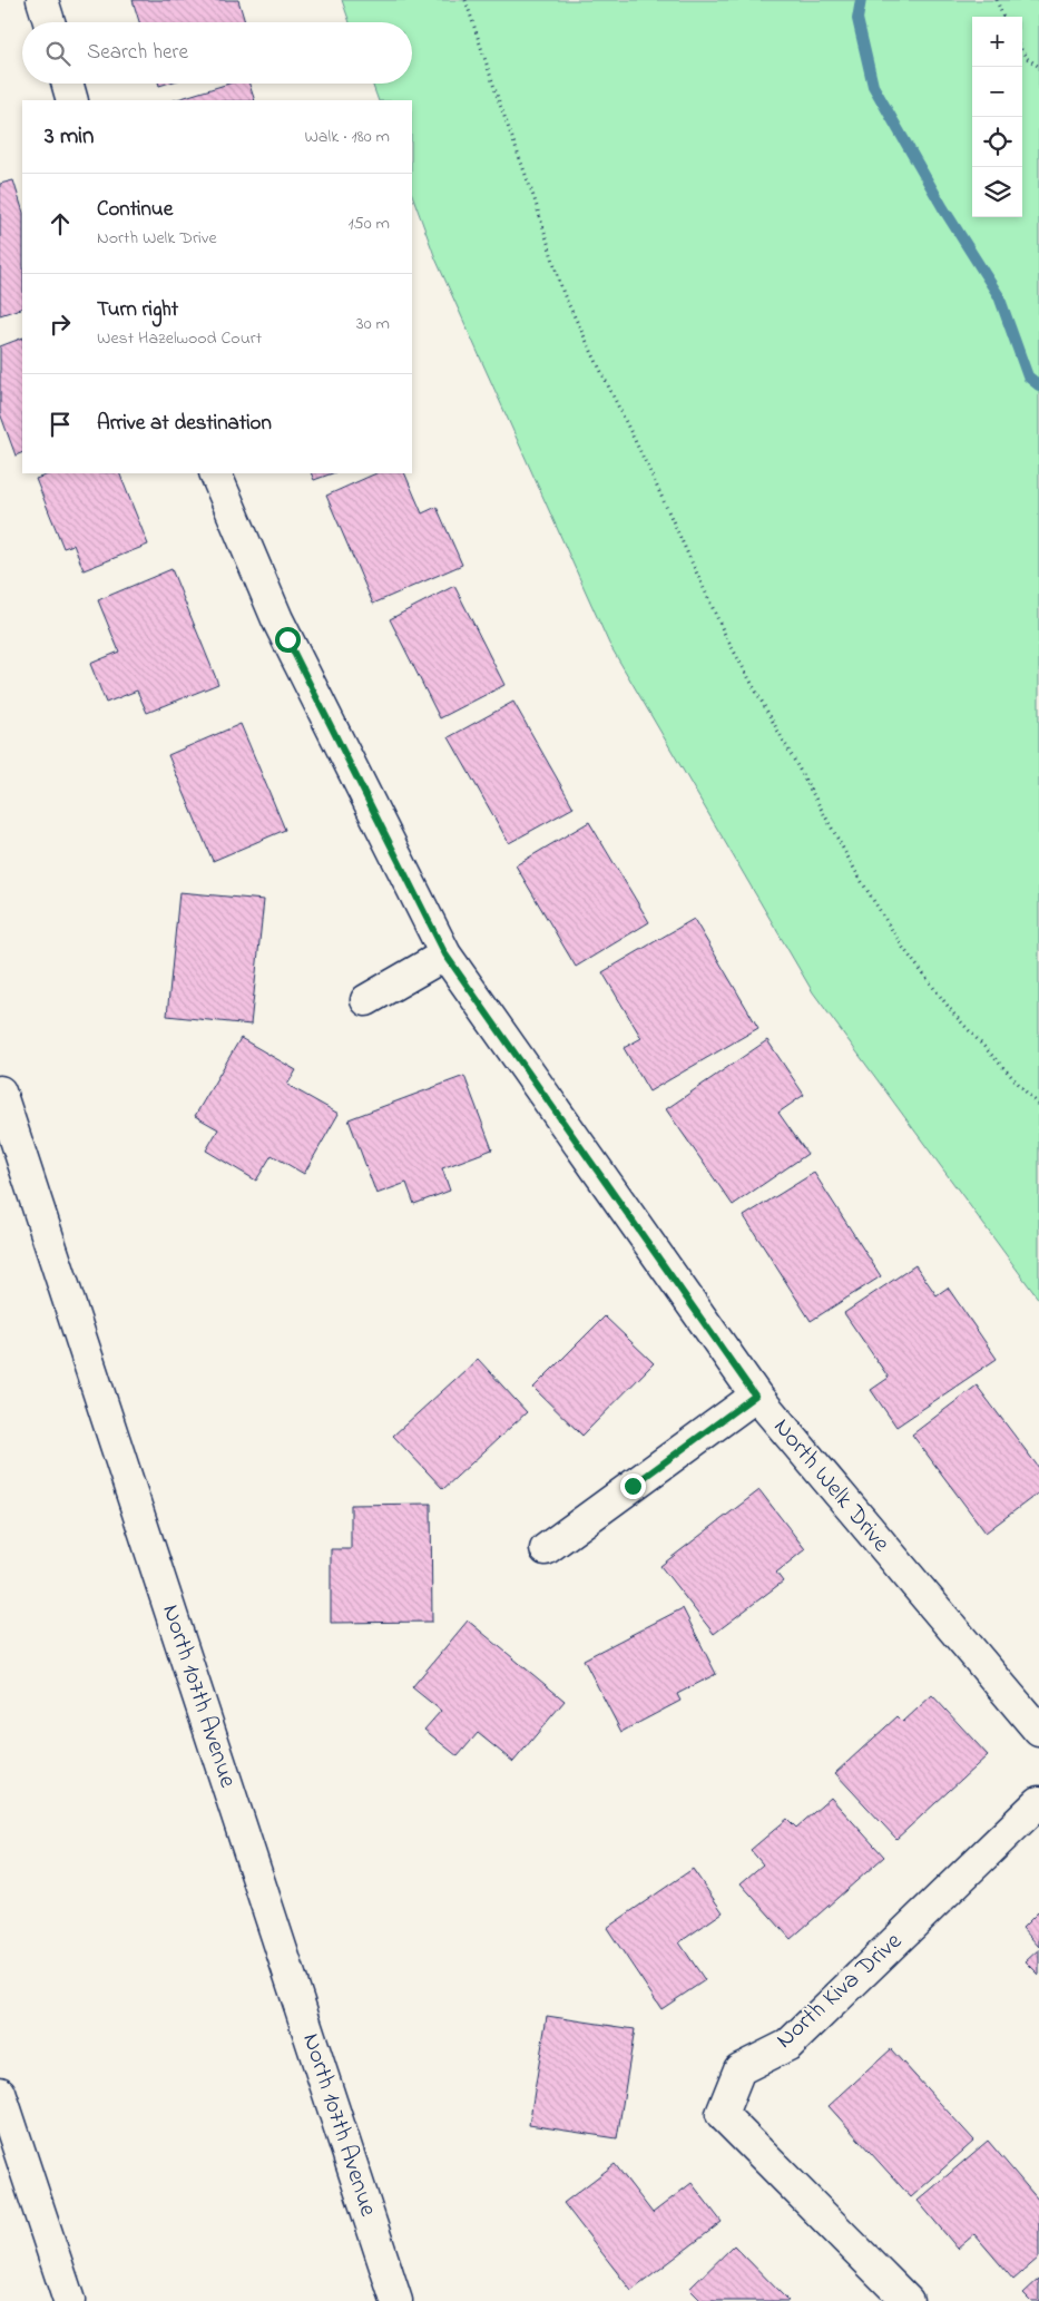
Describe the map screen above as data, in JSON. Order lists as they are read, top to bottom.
{
  "streets": {
    "street": ["North Welk Drive", "North 107th Avenue", "North Kiva Drive"]
  },
  "page": {
    "map_buttons": ["+", "−"],
    "search": "Search here",
    "heading": ["3 min", "Walk · 180 m"],
    "list": [
      ["Continue", "North Welk Drive", "150 m"],
      ["Turn right", "West Hazelwood Court", "30 m"],
      "Arrive at destination"
    ]
  }
}
